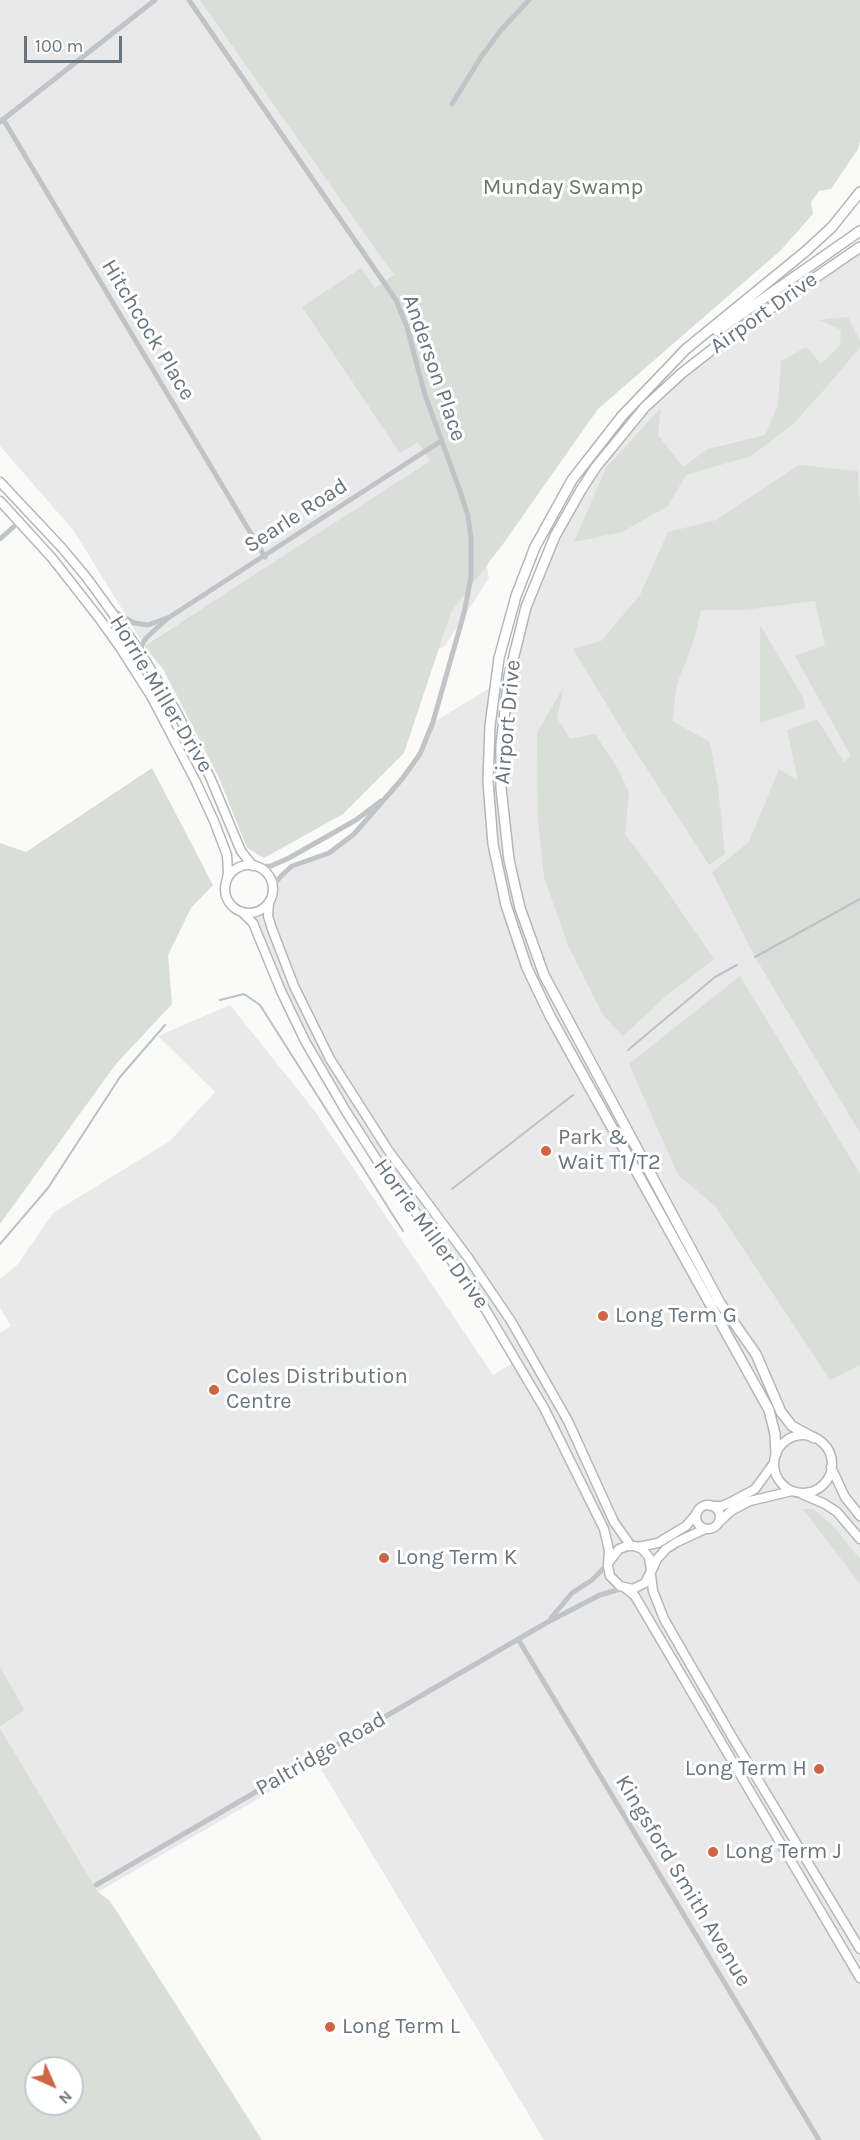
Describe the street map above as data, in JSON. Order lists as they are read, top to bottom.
{
  "streets": {
    "highway": ["Airport Drive"],
    "main road": ["Horrie Miller Drive"],
    "street": [
      "Hitchcock Place",
      "Anderson Place",
      "Searle Road",
      "Paltridge Road",
      "Kingsford Smith Avenue"
    ]
  },
  "crossings": [
    ["Hitchcock Place", "Searle Road"],
    ["Anderson Place", "Searle Road"],
    ["Anderson Place", "Horrie Miller Drive"],
    ["Searle Road", "Horrie Miller Drive"],
    ["Horrie Miller Drive", "Paltridge Road"],
    ["Paltridge Road", "Kingsford Smith Avenue"]
  ],
  "parks": ["Munday Swamp"],
  "places": [
    "Park & Wait T1/T2",
    "Long Term G",
    "Coles Distribution Centre",
    "Long Term K",
    "Long Term H",
    "Long Term J",
    "Long Term L"
  ],
  "scale_bar": "100 m",
  "north": "bottom right"
}
